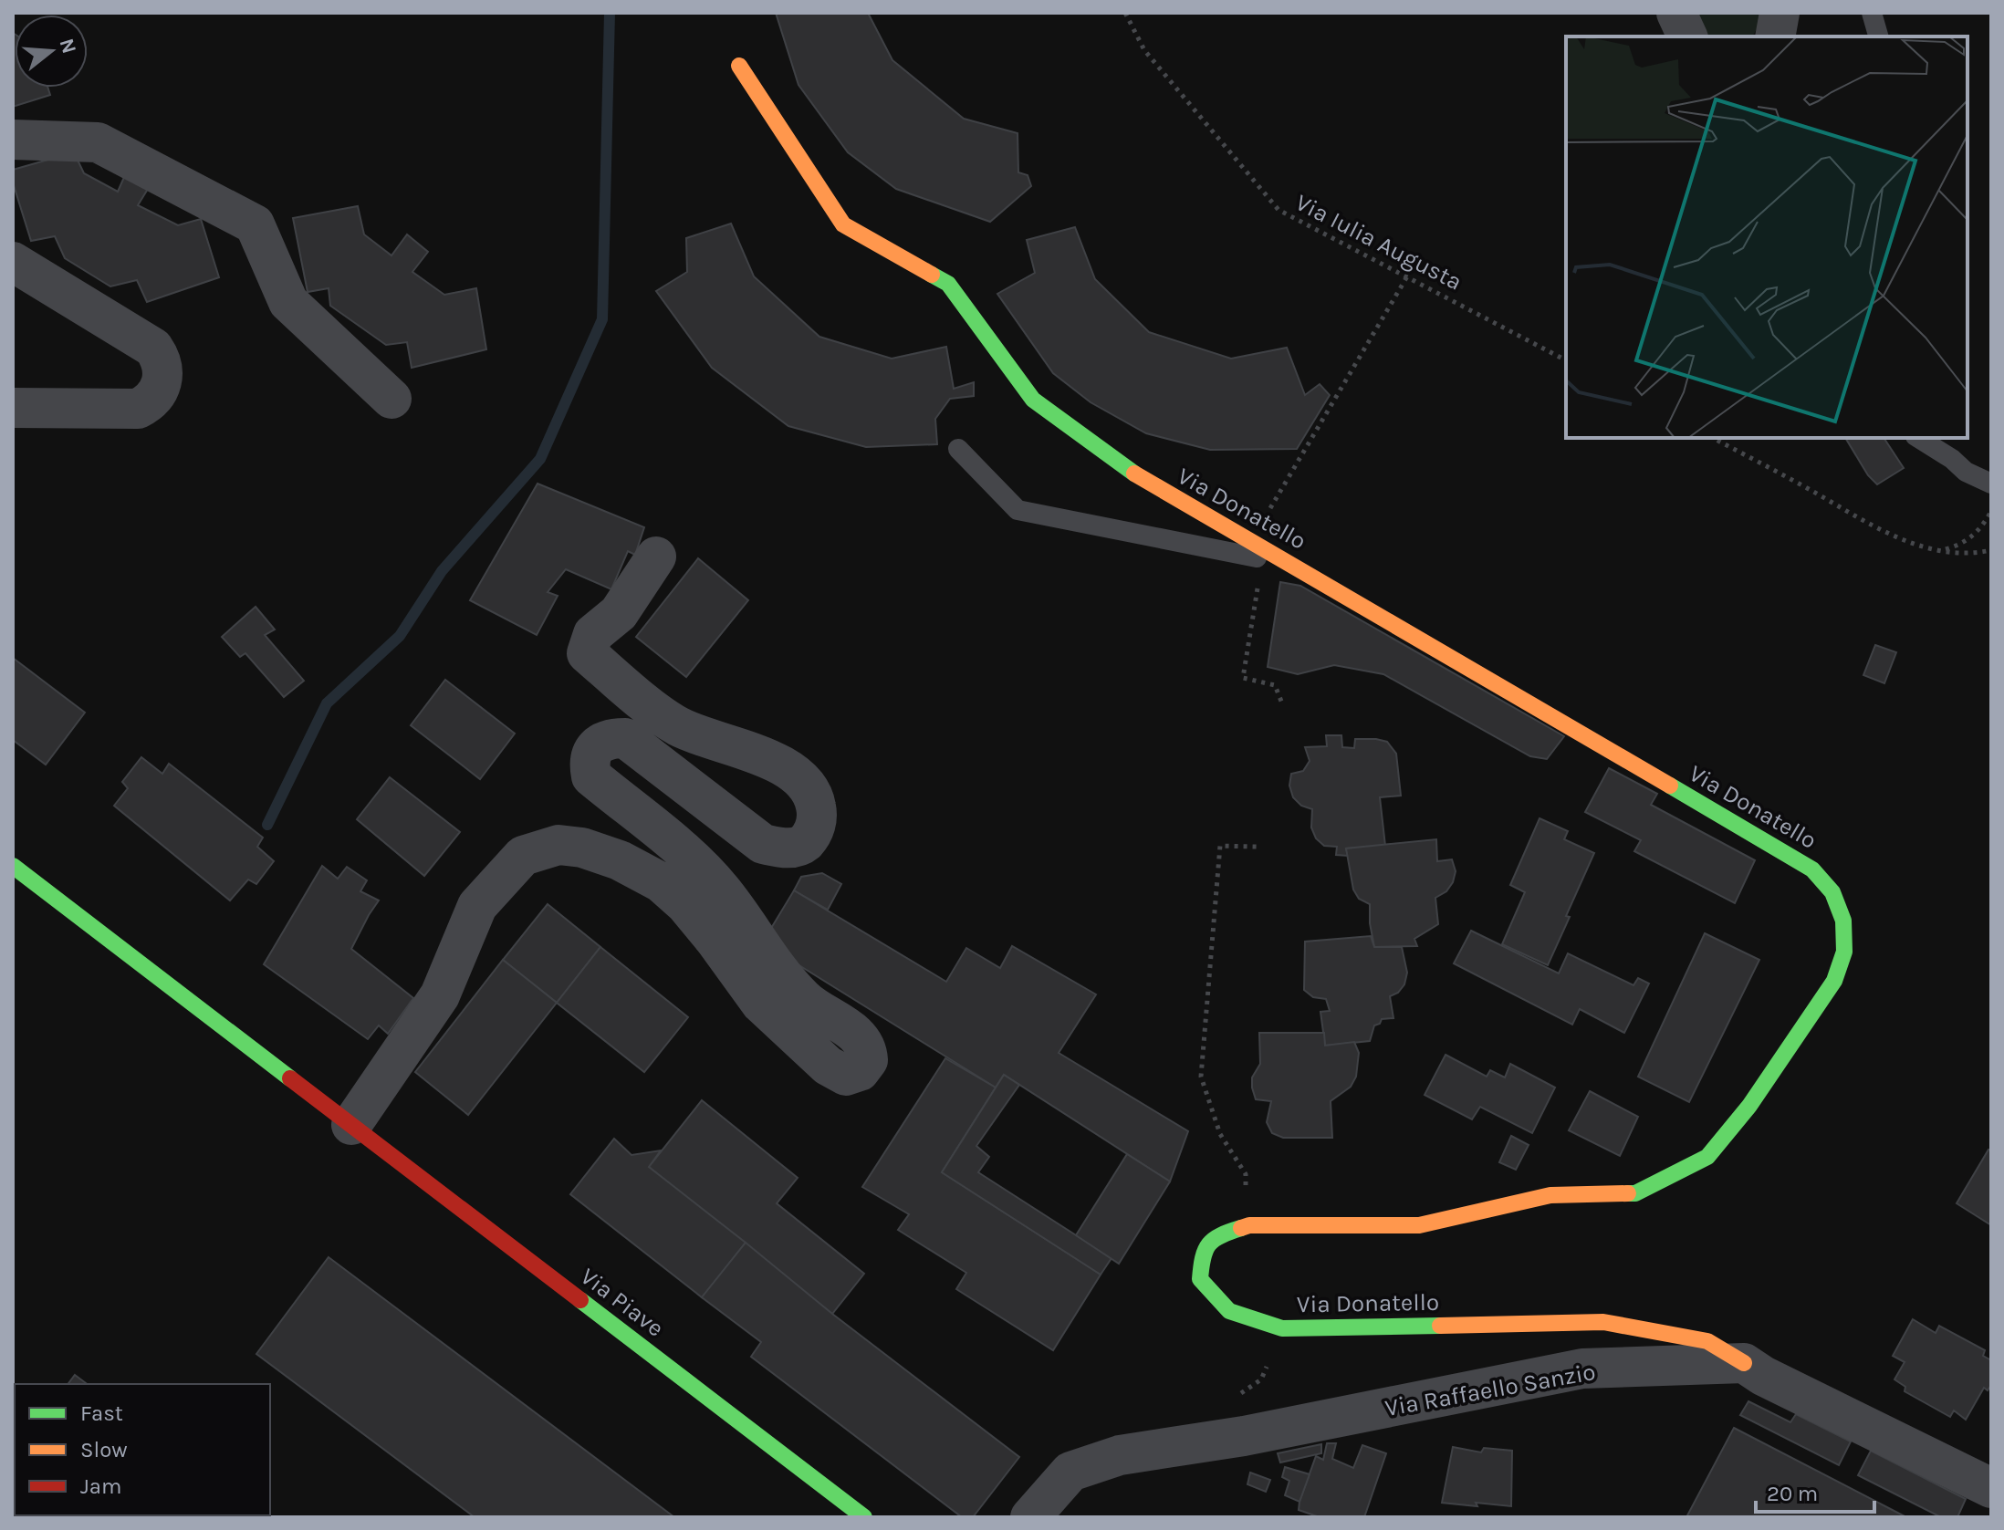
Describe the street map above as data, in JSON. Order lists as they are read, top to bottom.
{
  "streets": {
    "street": ["Via Donatello", "Via Piave", "Via Raffaello Sanzio"],
    "path": ["Via Iulia Augusta"]
  },
  "crossings": [
    ["Via Donatello", "Via Raffaello Sanzio"]
  ],
  "legend": ["Fast", "Slow", "Jam"],
  "scale_bar": "20 m",
  "north": "right"
}
